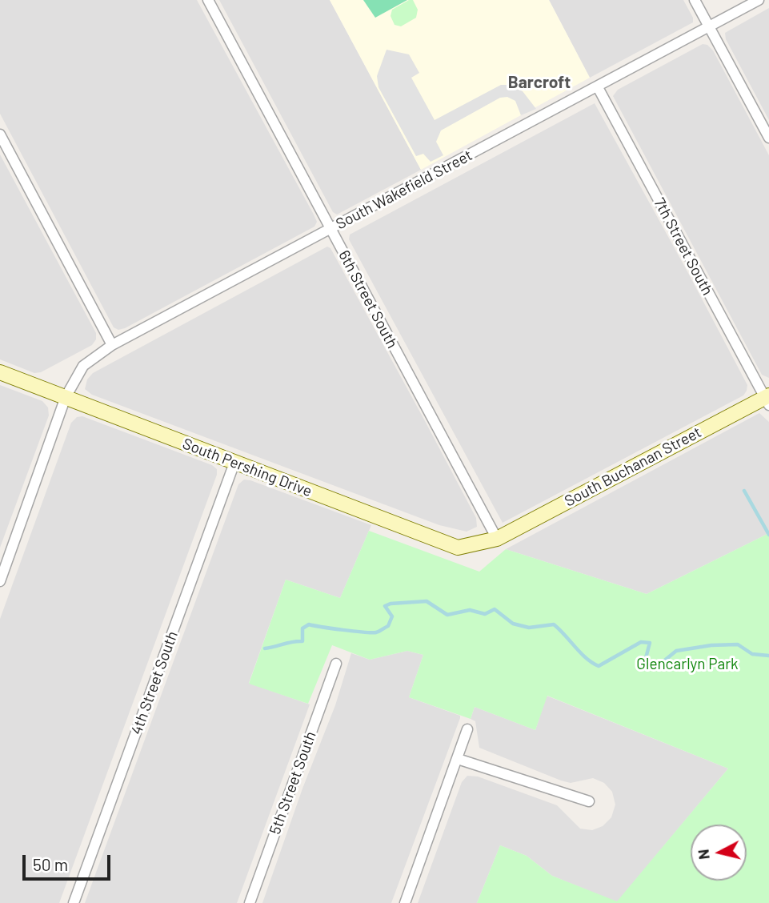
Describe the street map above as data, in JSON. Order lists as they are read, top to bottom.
{
  "streets": {
    "street": [
      "South Wakefield Street",
      "7th Street South",
      "6th Street South",
      "South Buchanan Street",
      "South Pershing Drive",
      "4th Street South",
      "5th Street South"
    ]
  },
  "crossings": [
    ["South Wakefield Street", "7th Street South"],
    ["South Wakefield Street", "6th Street South"],
    ["South Wakefield Street", "South Pershing Drive"],
    ["7th Street South", "South Buchanan Street"],
    ["6th Street South", "South Buchanan Street"],
    ["6th Street South", "South Pershing Drive"],
    ["South Buchanan Street", "South Pershing Drive"],
    ["South Pershing Drive", "4th Street South"]
  ],
  "districts": ["Barcroft"],
  "parks": ["Glencarlyn Park"],
  "scale_bar": "50 m",
  "north": "left"
}
